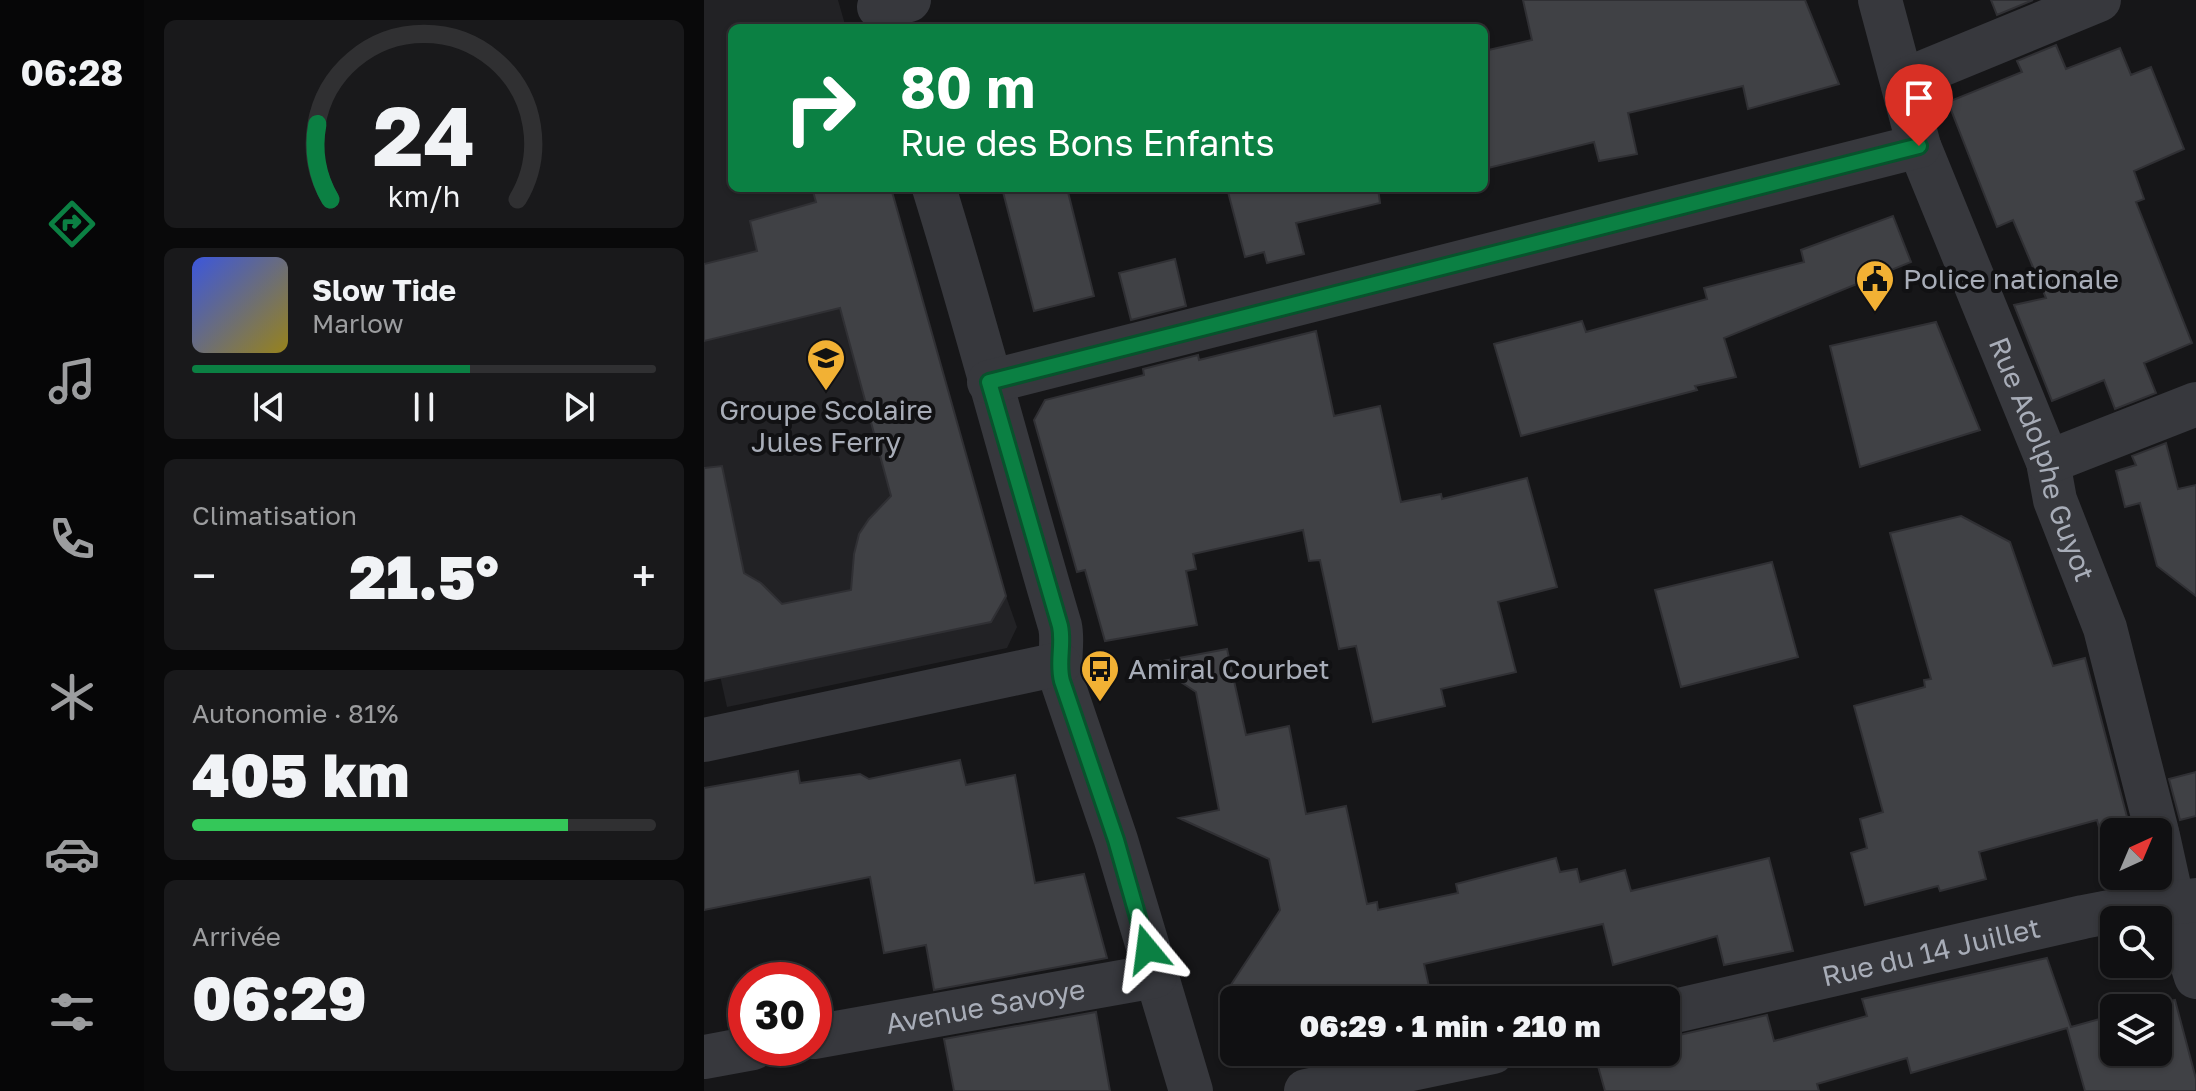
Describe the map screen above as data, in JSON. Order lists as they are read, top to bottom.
{
  "streets": {
    "street": ["Rue Adolphe Guyot", "Rue du 14 Juillet", "Avenue Savoye"]
  },
  "crossings": [
    ["Rue Adolphe Guyot", "Rue du 14 Juillet"]
  ],
  "places": {
    "public building": ["Police nationale"],
    "school or university": ["Groupe Scolaire Jules Ferry"],
    "bus stop": ["Amiral Courbet"]
  },
  "north": "top right",
  "page": {
    "tabs": "06:28",
    "turn": ["80 m", "Rue des Bons Enfants"],
    "song": ["Slow Tide", "Marlow"],
    "tile": [
      "Climatisation",
      ["Autonomie · 81%", "405 km"],
      ["Arrivée", "06:29"]
    ],
    "heat": ["−", "21.5°", "+"],
    "limit": "30",
    "trip": "06:29 · 1 min · 210 m",
    "gauge": ["24", "km/h"]
  }
}
